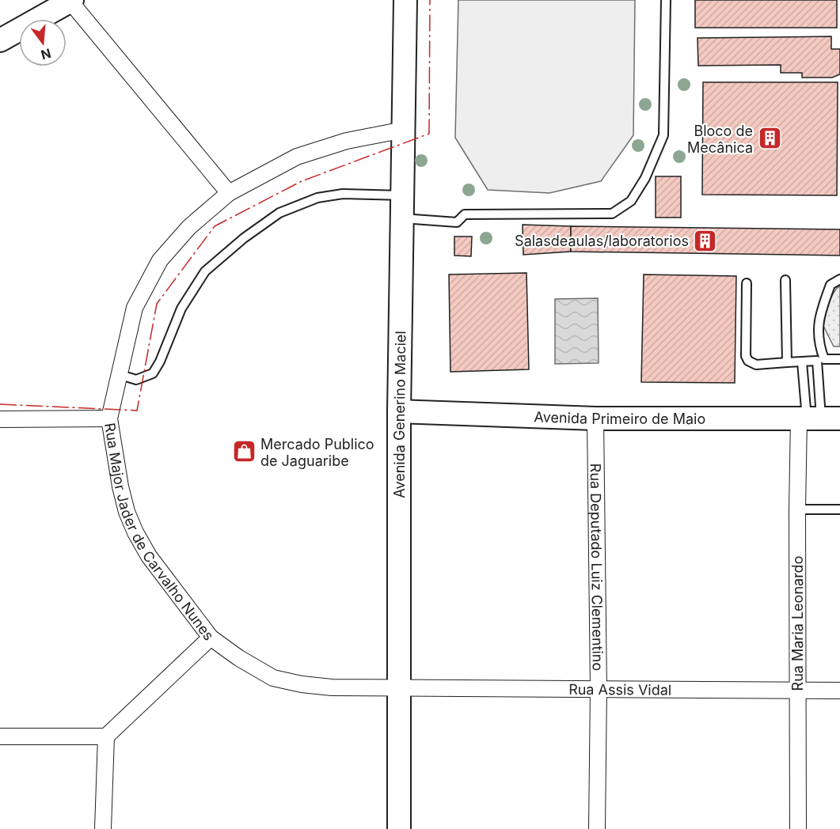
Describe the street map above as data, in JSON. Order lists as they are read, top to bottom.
{
  "streets": {
    "street": [
      "Avenida Generino Maciel",
      "Avenida Primeiro de Maio",
      "Rua Major Jader de Carvalho Nunes",
      "Rua Deputado Luiz Clementino",
      "Rua Maria Leonardo",
      "Rua Assis Vidal"
    ]
  },
  "crossings": [
    ["Avenida Generino Maciel", "Avenida Primeiro de Maio"],
    ["Avenida Generino Maciel", "Rua Major Jader de Carvalho Nunes"],
    ["Avenida Generino Maciel", "Rua Assis Vidal"],
    ["Avenida Primeiro de Maio", "Rua Deputado Luiz Clementino"],
    ["Avenida Primeiro de Maio", "Rua Maria Leonardo"],
    ["Rua Major Jader de Carvalho Nunes", "Rua Assis Vidal"],
    ["Rua Deputado Luiz Clementino", "Rua Assis Vidal"],
    ["Rua Maria Leonardo", "Rua Assis Vidal"]
  ],
  "places": {
    "building": ["Bloco de Mecânica", "Salasdeaulas/laboratorios"],
    "shop": ["Mercado Publico de Jaguaribe"]
  },
  "north": "bottom"
}
